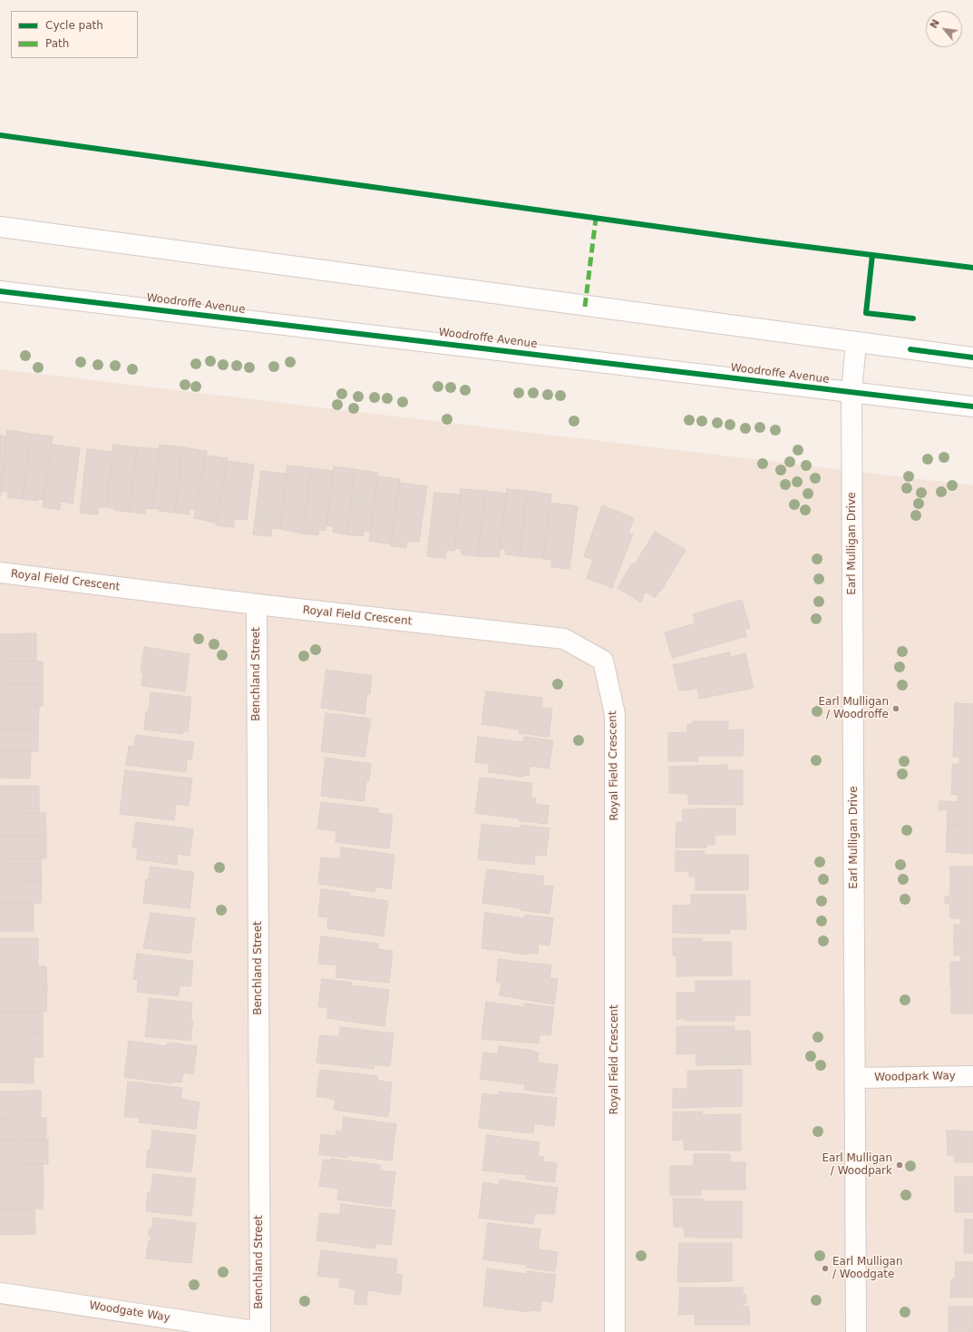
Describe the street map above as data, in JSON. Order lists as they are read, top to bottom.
{
  "streets": {
    "street": [
      "Woodroffe Avenue",
      "Earl Mulligan Drive",
      "Royal Field Crescent",
      "Benchland Street",
      "Woodpark Way",
      "Woodgate Way"
    ]
  },
  "crossings": [
    ["Woodroffe Avenue", "Earl Mulligan Drive"],
    ["Earl Mulligan Drive", "Woodpark Way"],
    ["Royal Field Crescent", "Benchland Street"],
    ["Benchland Street", "Woodgate Way"]
  ],
  "places": ["Earl Mulligan / Woodroffe", "Earl Mulligan / Woodpark", "Earl Mulligan / Woodgate"],
  "legend": ["Cycle path", "Path"],
  "north": "top left"
}
